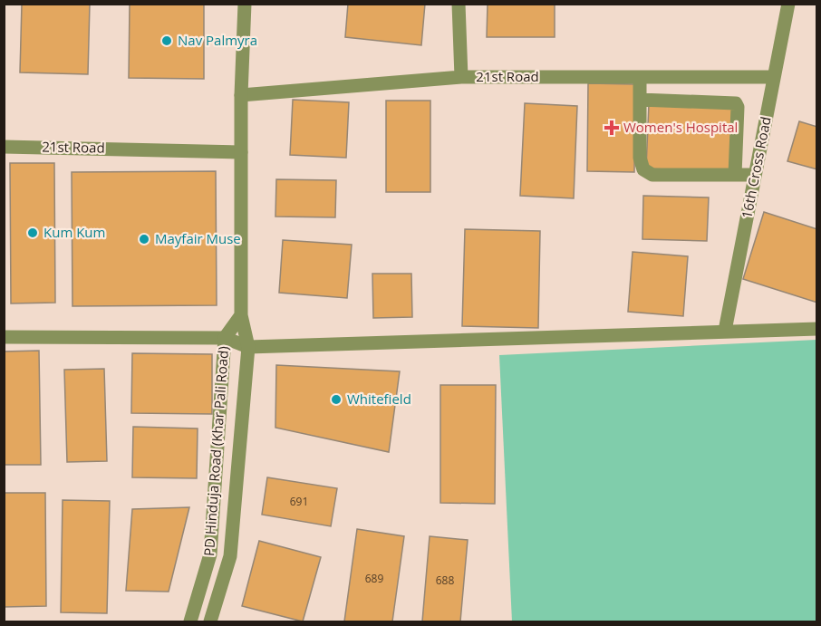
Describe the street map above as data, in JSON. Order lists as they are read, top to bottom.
{
  "streets": {
    "street": ["21st Road", "16th Cross Road", "PD Hinduja Road (Khar Pali Road)"]
  },
  "crossings": [
    ["21st Road", "16th Cross Road"],
    ["21st Road", "PD Hinduja Road (Khar Pali Road)"]
  ],
  "places": {
    "other": [
      "Nav Palmyra",
      "Kum Kum",
      "Mayfair Muse",
      "Whitefield"
    ],
    "health": ["Women's Hospital"]
  },
  "house_numbers": ["691", "689", "688"]
}
